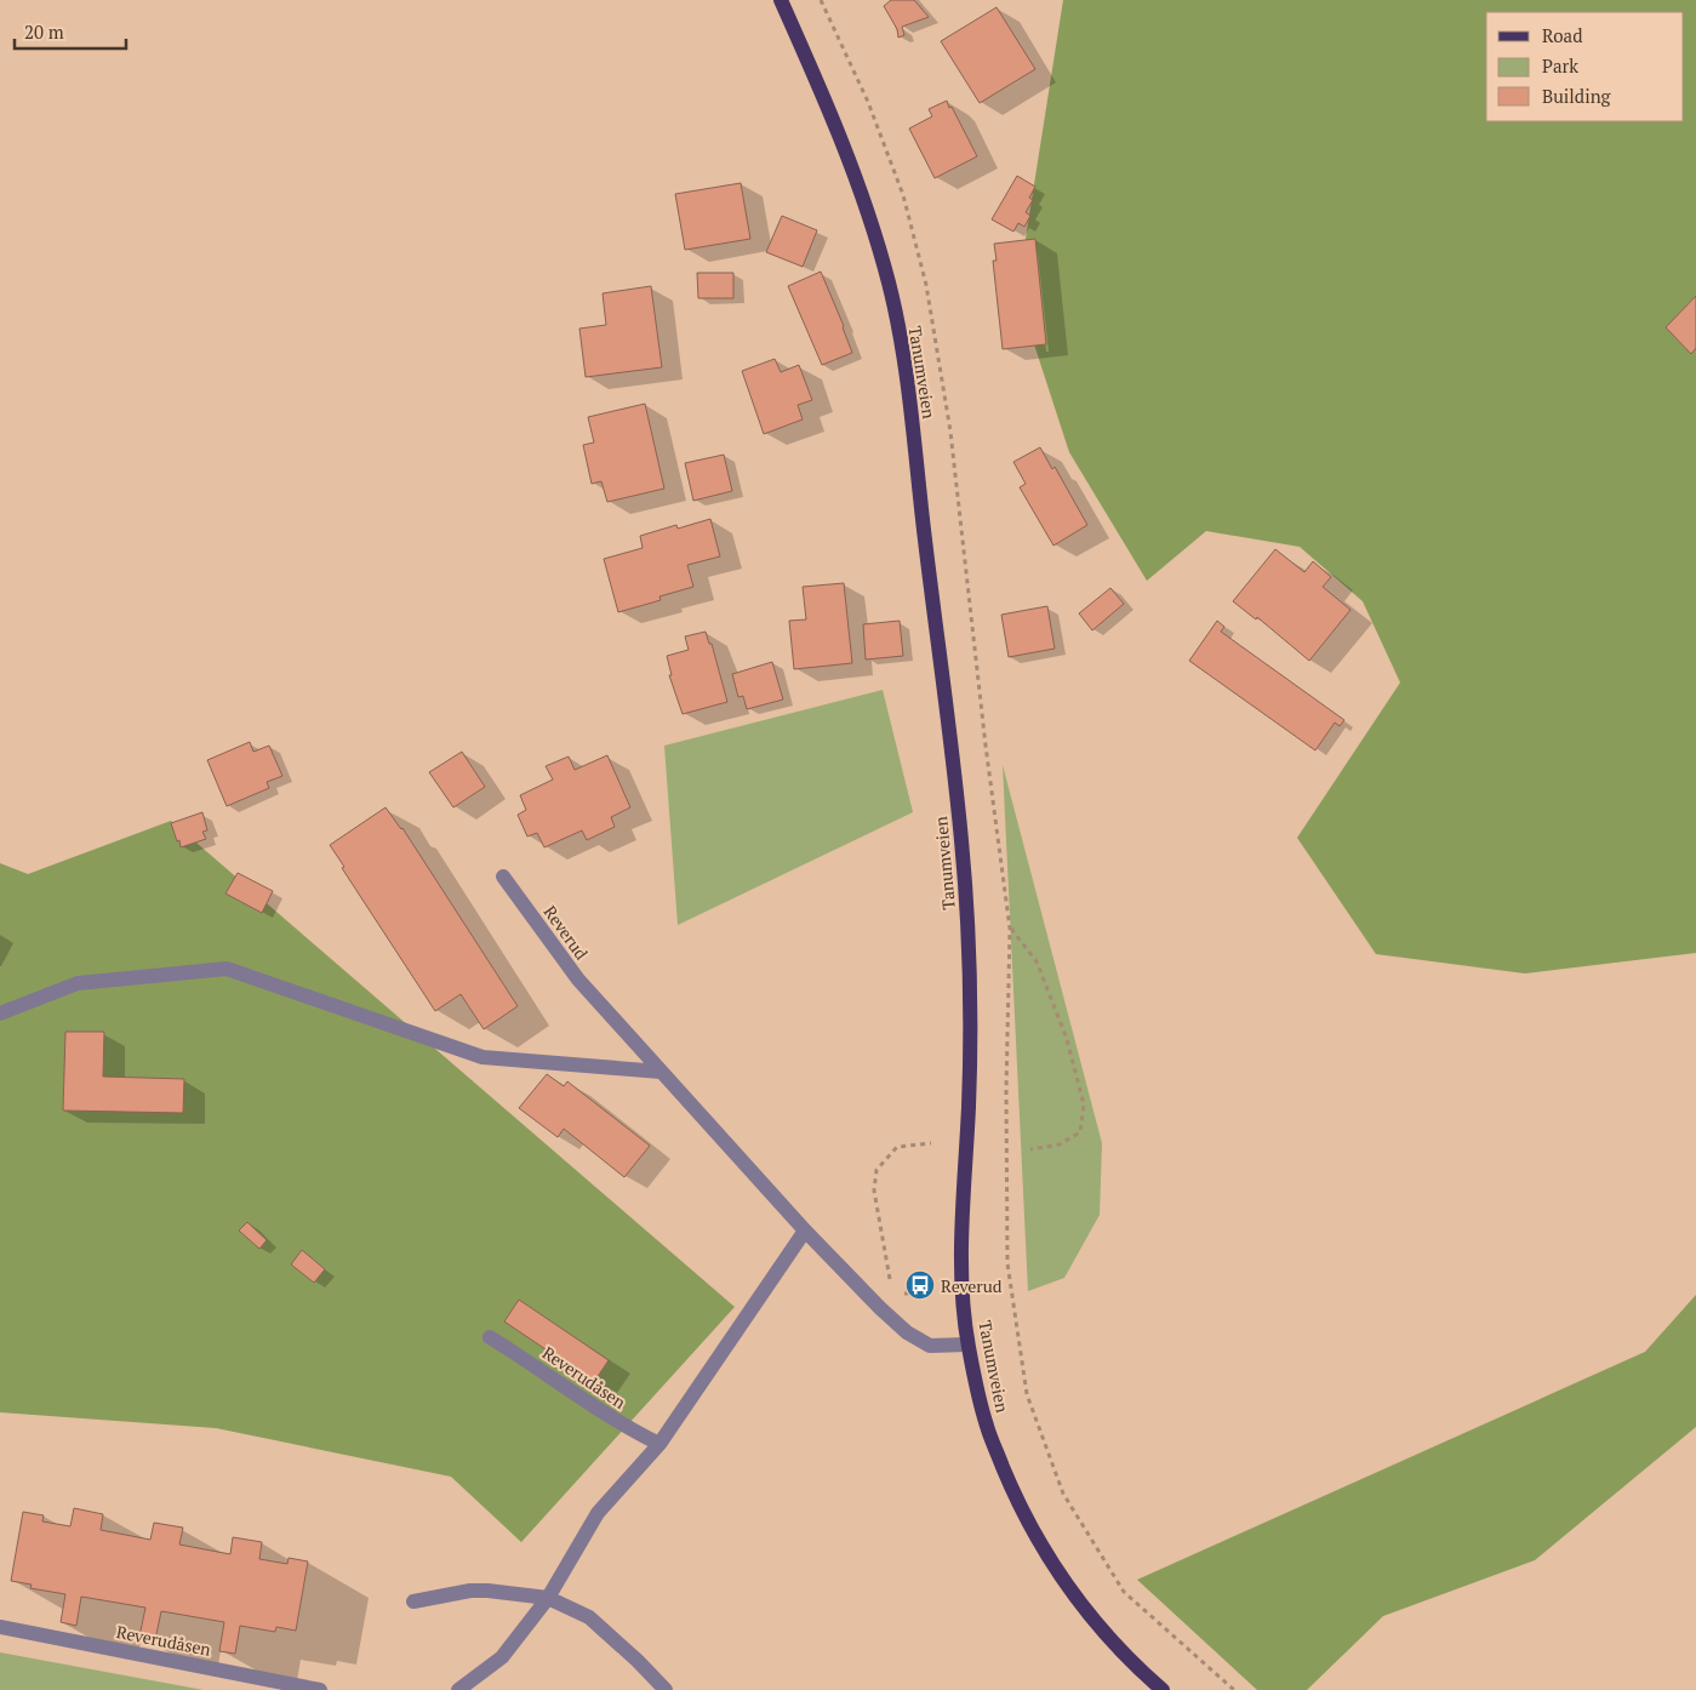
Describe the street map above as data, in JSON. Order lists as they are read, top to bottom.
{
  "streets": {
    "main road": ["Tanumveien"],
    "street": ["Reverud", "Reverudåsen"]
  },
  "crossings": [
    ["Tanumveien", "Reverud"]
  ],
  "places": {
    "bus stop": ["Reverud"]
  },
  "legend": ["Road", "Park", "Building"],
  "scale_bar": "20 m"
}
